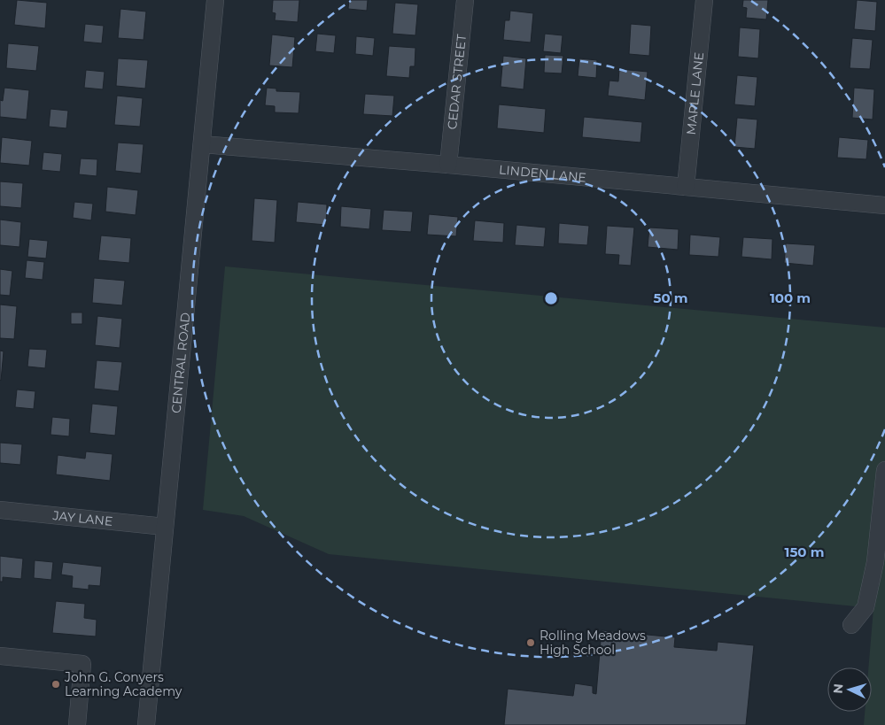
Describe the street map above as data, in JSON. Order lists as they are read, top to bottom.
{
  "streets": {
    "street": [
      "CEDAR STREET",
      "MAPLE LANE",
      "LINDEN LANE",
      "CENTRAL ROAD",
      "JAY LANE"
    ]
  },
  "crossings": [
    ["CEDAR STREET", "LINDEN LANE"],
    ["MAPLE LANE", "LINDEN LANE"],
    ["LINDEN LANE", "CENTRAL ROAD"],
    ["CENTRAL ROAD", "JAY LANE"]
  ],
  "places": ["Rolling Meadows High School", "John G. Conyers Learning Academy"],
  "north": "left",
  "rings": ["50 m", "100 m", "150 m"]
}
